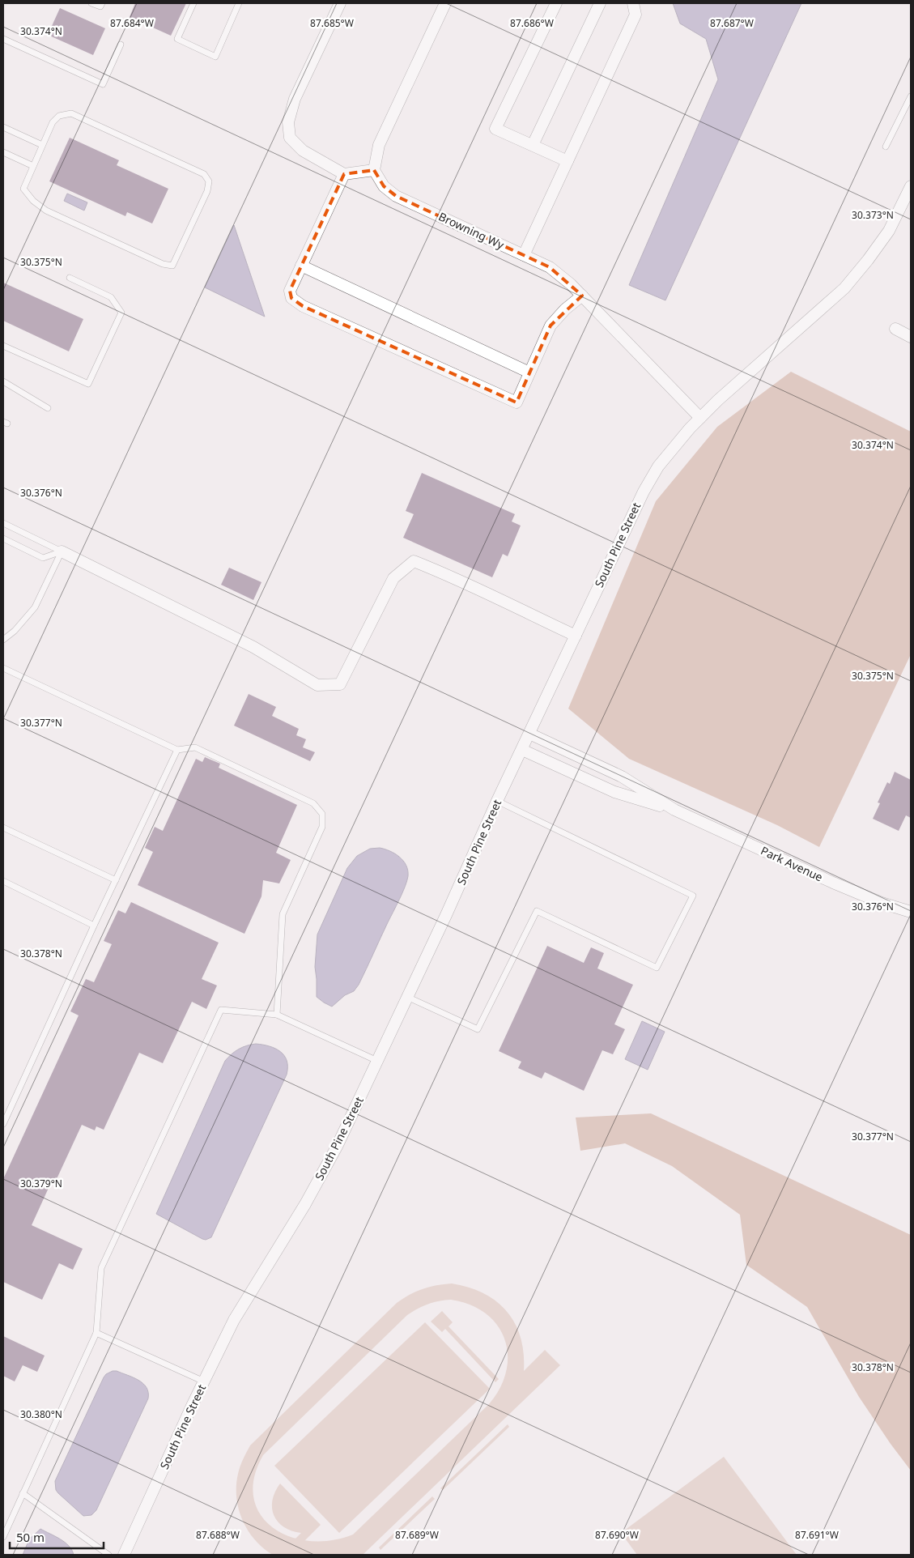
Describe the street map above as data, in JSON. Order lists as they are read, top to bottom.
{
  "streets": {
    "street": ["Browning Wy", "South Pine Street", "Park Avenue"]
  },
  "crossings": [
    ["Browning Wy", "South Pine Street"],
    ["South Pine Street", "Park Avenue"]
  ],
  "scale_bar": "50 m",
  "coordinates": [
    "87.684°W",
    "87.686°W",
    "87.685°W",
    "87.687°W",
    "30.374°N",
    "30.373°N",
    "30.375°N",
    "30.376°N",
    "30.377°N",
    "30.378°N",
    "30.379°N",
    "30.380°N",
    "87.688°W",
    "87.689°W",
    "87.690°W",
    "87.691°W"
  ]
}
